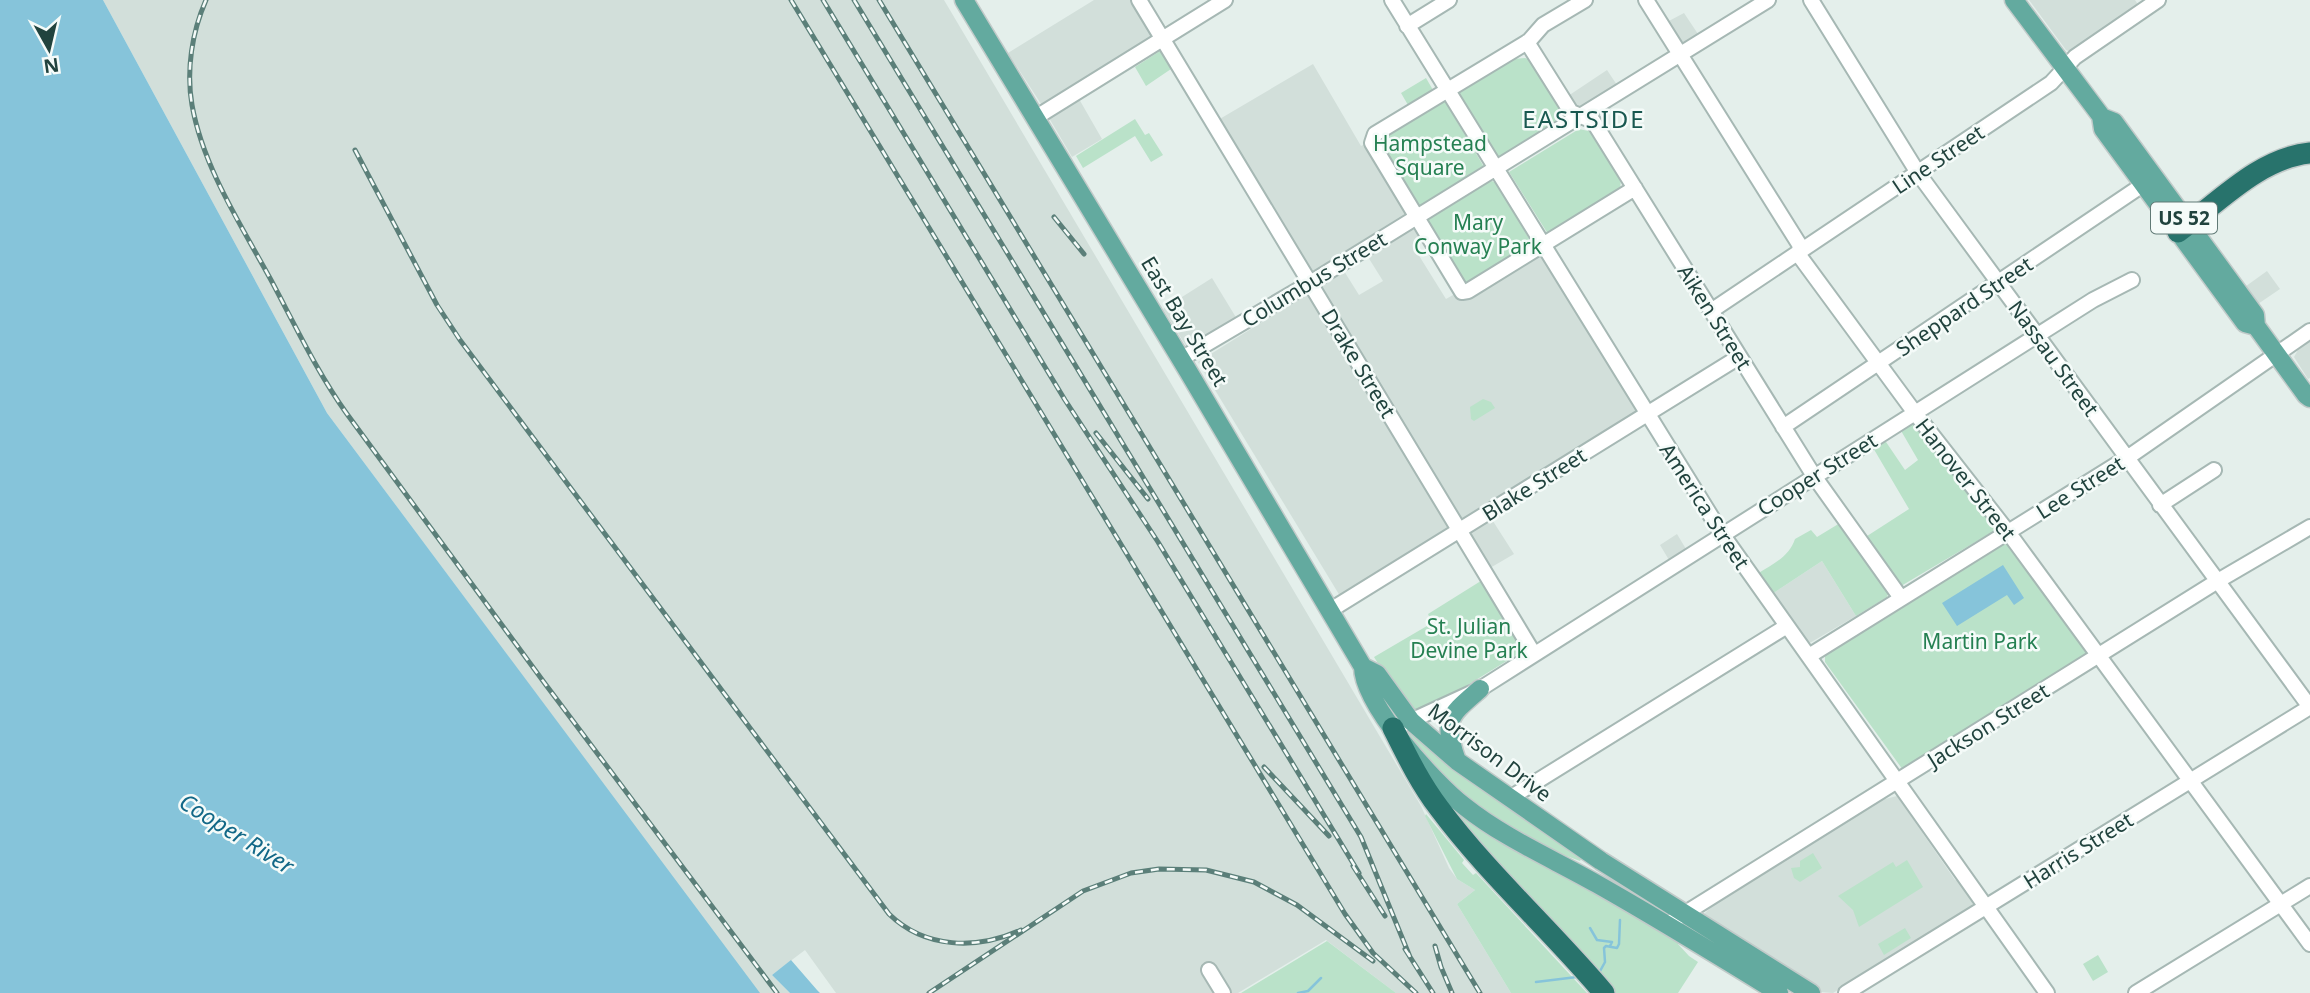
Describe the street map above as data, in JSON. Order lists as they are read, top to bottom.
{
  "streets": {
    "main road": ["US 52", "East Bay Street", "Morrison Drive"],
    "street": [
      "Line Street",
      "Columbus Street",
      "Sheppard Street",
      "Aiken Street",
      "Nassau Street",
      "Drake Street",
      "Cooper Street",
      "Hanover Street",
      "Blake Street",
      "Lee Street",
      "America Street",
      "Jackson Street",
      "Harris Street"
    ]
  },
  "crossings": [
    ["Line Street", "US 52"],
    ["Line Street", "Aiken Street"],
    ["Line Street", "Nassau Street"],
    ["Line Street", "Hanover Street"],
    ["US 52", "Sheppard Street"],
    ["US 52", "Lee Street"],
    ["Columbus Street", "Aiken Street"],
    ["Columbus Street", "East Bay Street"],
    ["Columbus Street", "Drake Street"],
    ["Columbus Street", "Hanover Street"],
    ["Columbus Street", "America Street"],
    ["Sheppard Street", "Aiken Street"],
    ["Sheppard Street", "Nassau Street"],
    ["Sheppard Street", "Hanover Street"],
    ["Aiken Street", "Cooper Street"],
    ["Aiken Street", "Blake Street"],
    ["Aiken Street", "Lee Street"],
    ["East Bay Street", "Blake Street"],
    ["East Bay Street", "Morrison Drive"],
    ["Nassau Street", "Cooper Street"],
    ["Nassau Street", "Lee Street"],
    ["Nassau Street", "Jackson Street"],
    ["Nassau Street", "Harris Street"],
    ["Drake Street", "Cooper Street"],
    ["Drake Street", "Blake Street"],
    ["Cooper Street", "Hanover Street"],
    ["Cooper Street", "America Street"],
    ["Cooper Street", "Morrison Drive"],
    ["Hanover Street", "Lee Street"],
    ["Hanover Street", "Jackson Street"],
    ["Hanover Street", "Harris Street"],
    ["Blake Street", "America Street"],
    ["Lee Street", "America Street"],
    ["America Street", "Jackson Street"],
    ["America Street", "Harris Street"],
    ["Jackson Street", "Morrison Drive"]
  ],
  "districts": ["EASTSIDE"],
  "water": ["Cooper River"],
  "parks": [
    "Hampstead Square",
    "Mary Conway Park",
    "St. Julian Devine Park",
    "Martin Park"
  ],
  "north": "bottom"
}
